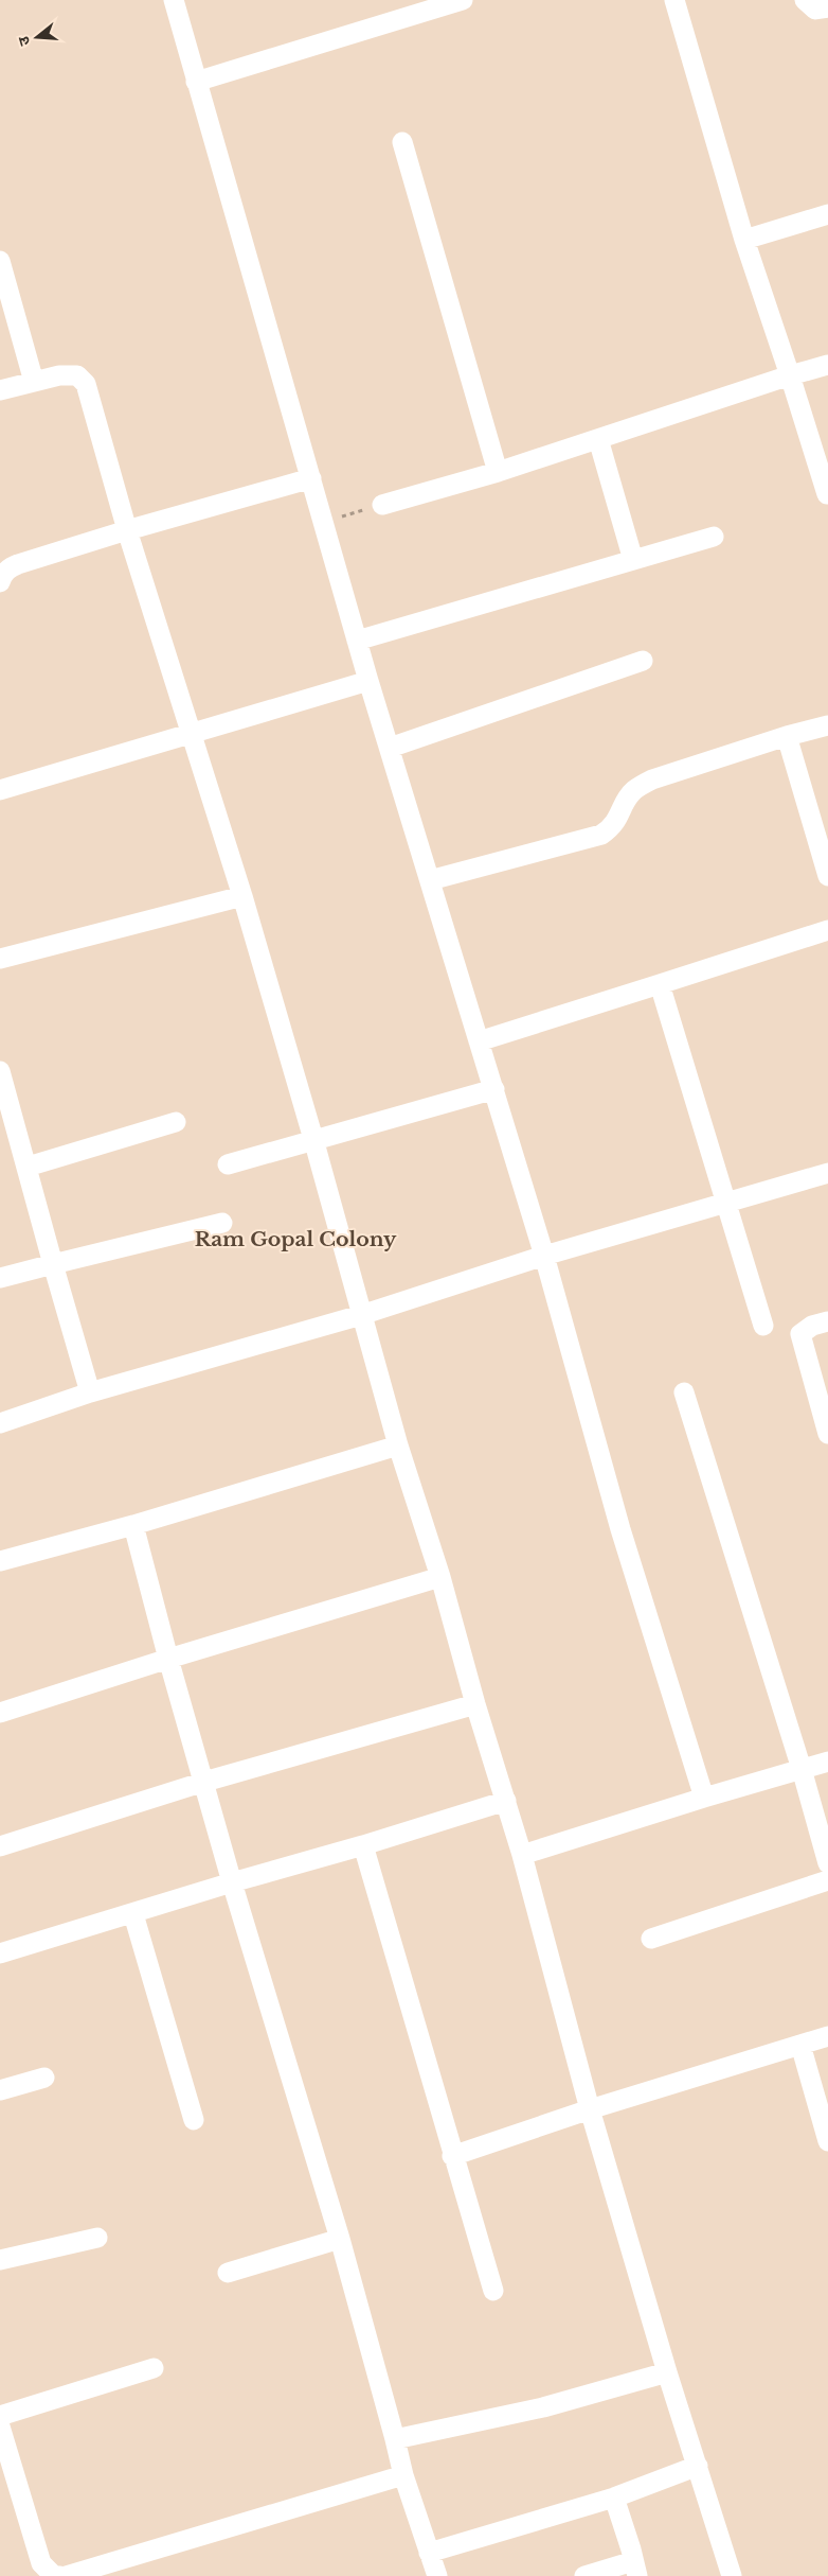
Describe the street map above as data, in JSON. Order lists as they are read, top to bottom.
{
  "districts": ["Ram Gopal Colony"],
  "north": "left"
}
